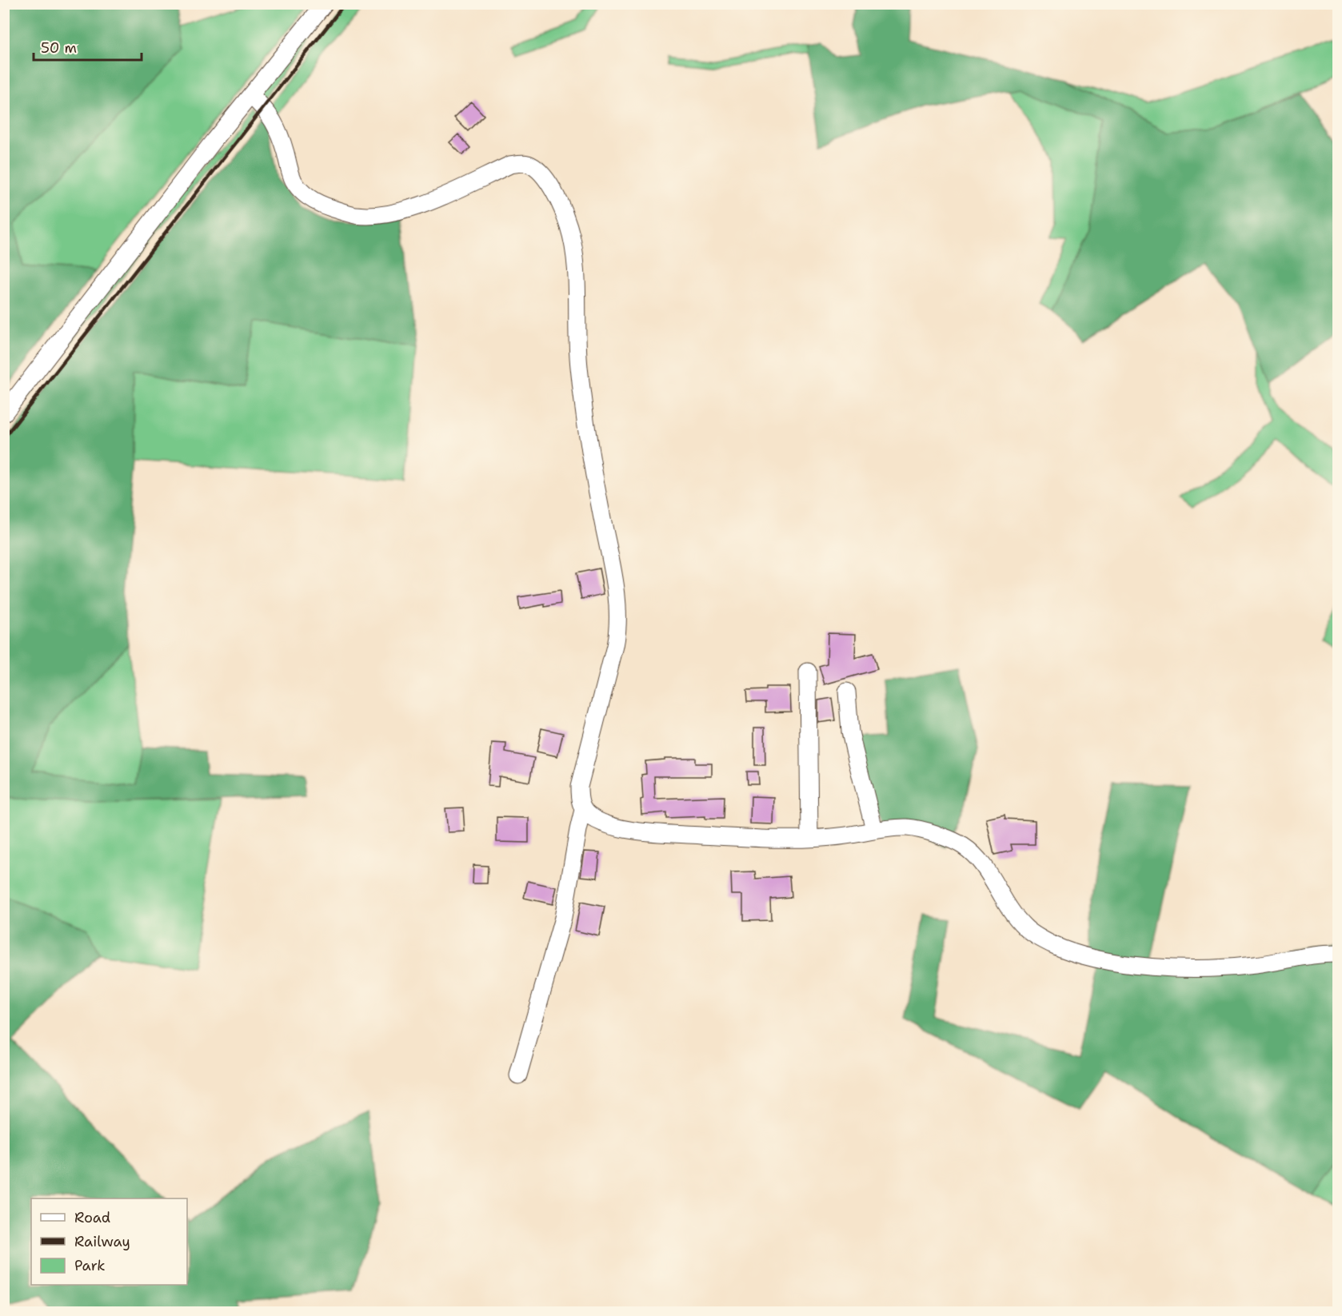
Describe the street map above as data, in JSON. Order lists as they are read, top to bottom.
{
  "legend": ["Road", "Railway", "Park"],
  "scale_bar": "50 m"
}
